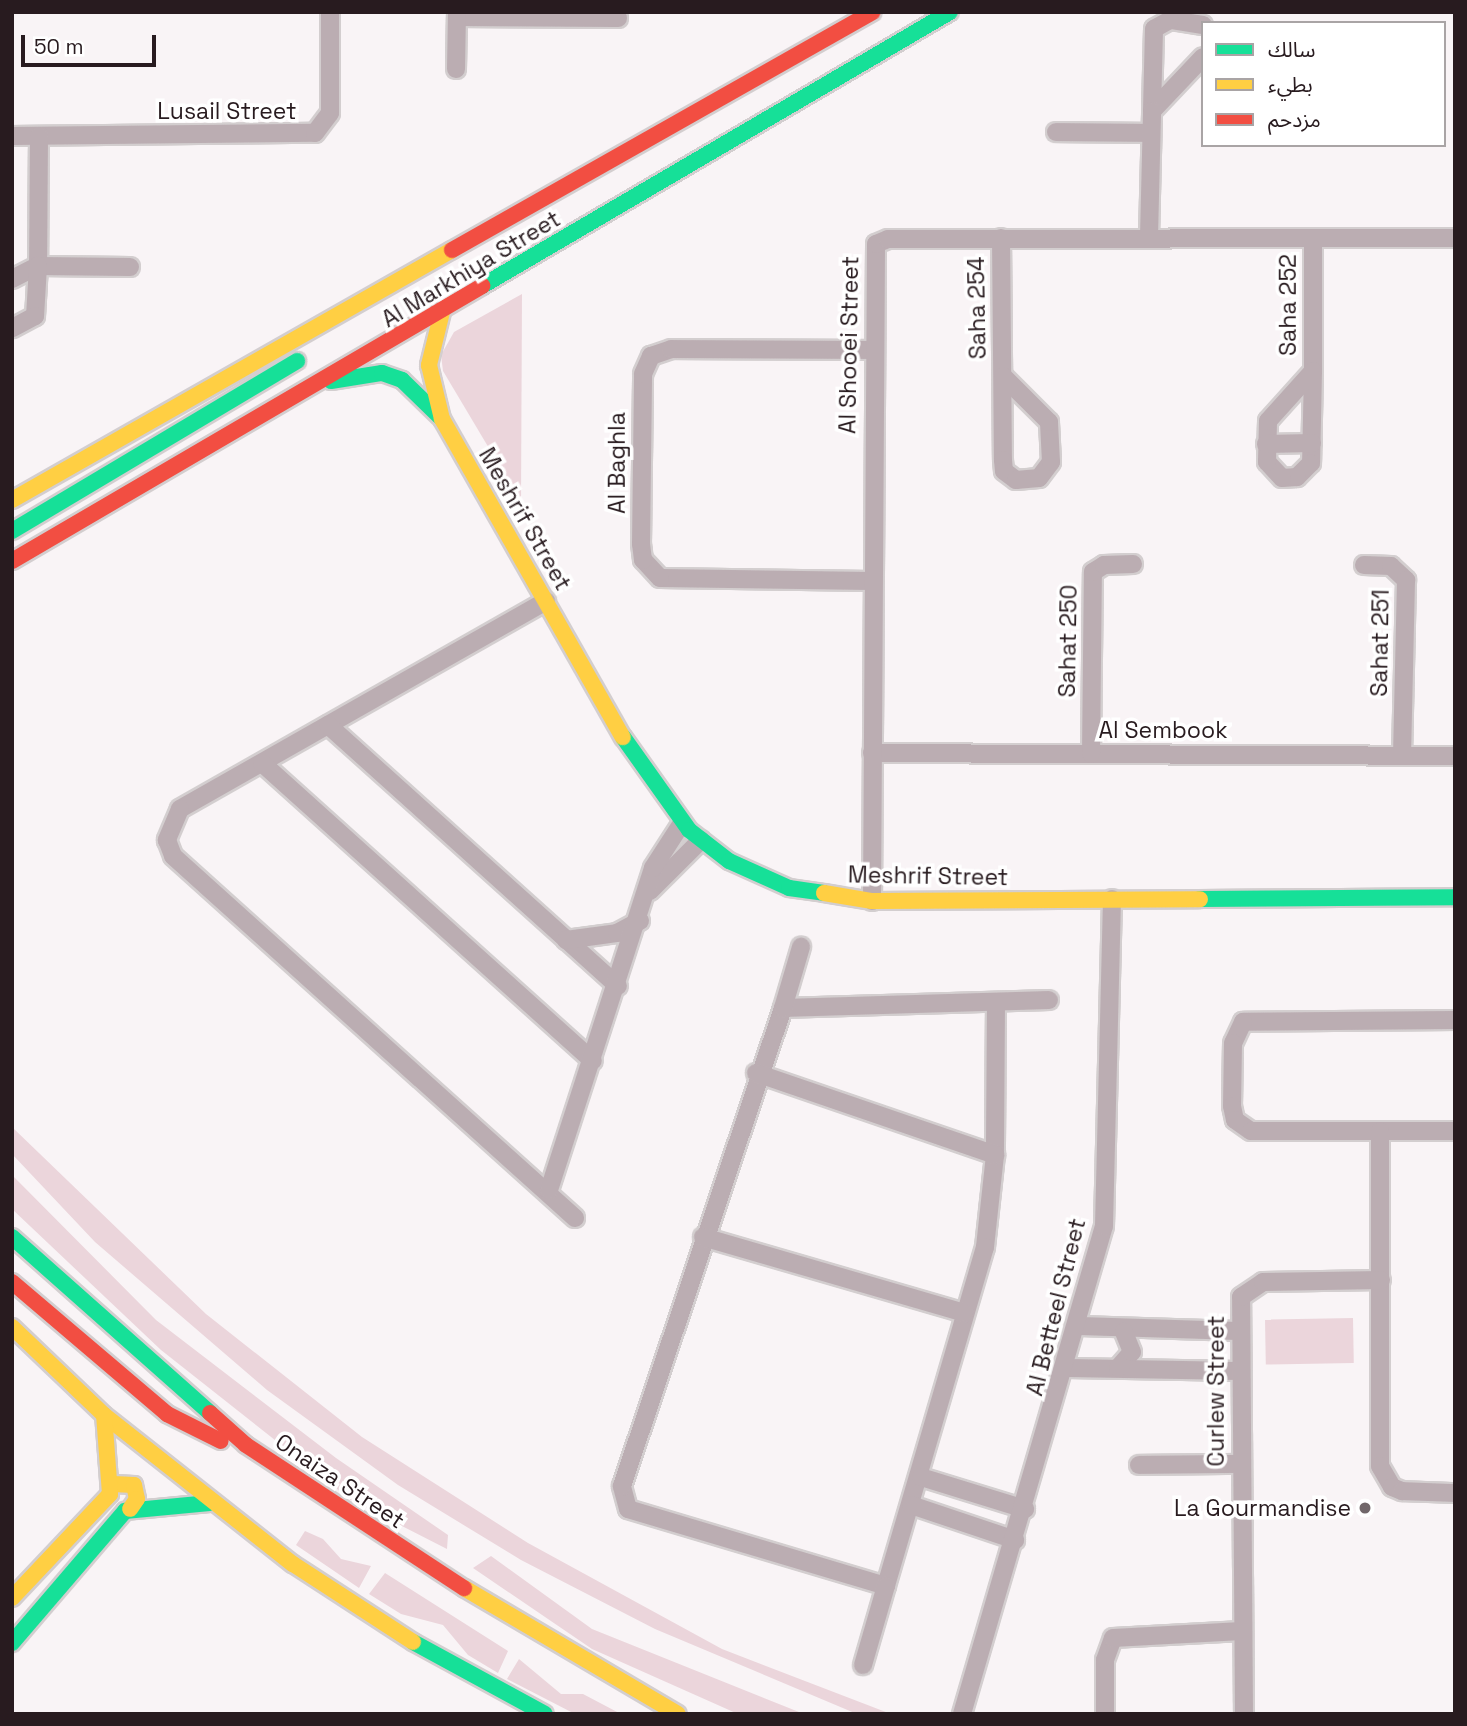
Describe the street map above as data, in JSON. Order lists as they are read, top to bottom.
{
  "streets": {
    "main road": ["Al Markhiya Street", "Meshrif Street", "Onaiza Street"],
    "street": [
      "Lusail Street",
      "Saha 252",
      "Saha 254",
      "Al Shooei Street",
      "Al Baghla",
      "Sahat 250",
      "Sahat 251",
      "Al Sembook",
      "Al Betteel Street",
      "Curlew Street"
    ]
  },
  "crossings": [
    ["Al Markhiya Street", "Meshrif Street"],
    ["Saha 252", "Al Shooei Street"],
    ["Saha 254", "Al Shooei Street"],
    ["Al Shooei Street", "Al Baghla"],
    ["Al Shooei Street", "Meshrif Street"],
    ["Al Shooei Street", "Al Sembook"],
    ["Meshrif Street", "Al Betteel Street"],
    ["Sahat 250", "Al Sembook"],
    ["Sahat 251", "Al Sembook"]
  ],
  "places": ["La Gourmandise"],
  "legend": ["سالك", "بطيء", "مزدحم"],
  "scale_bar": "50 m"
}
